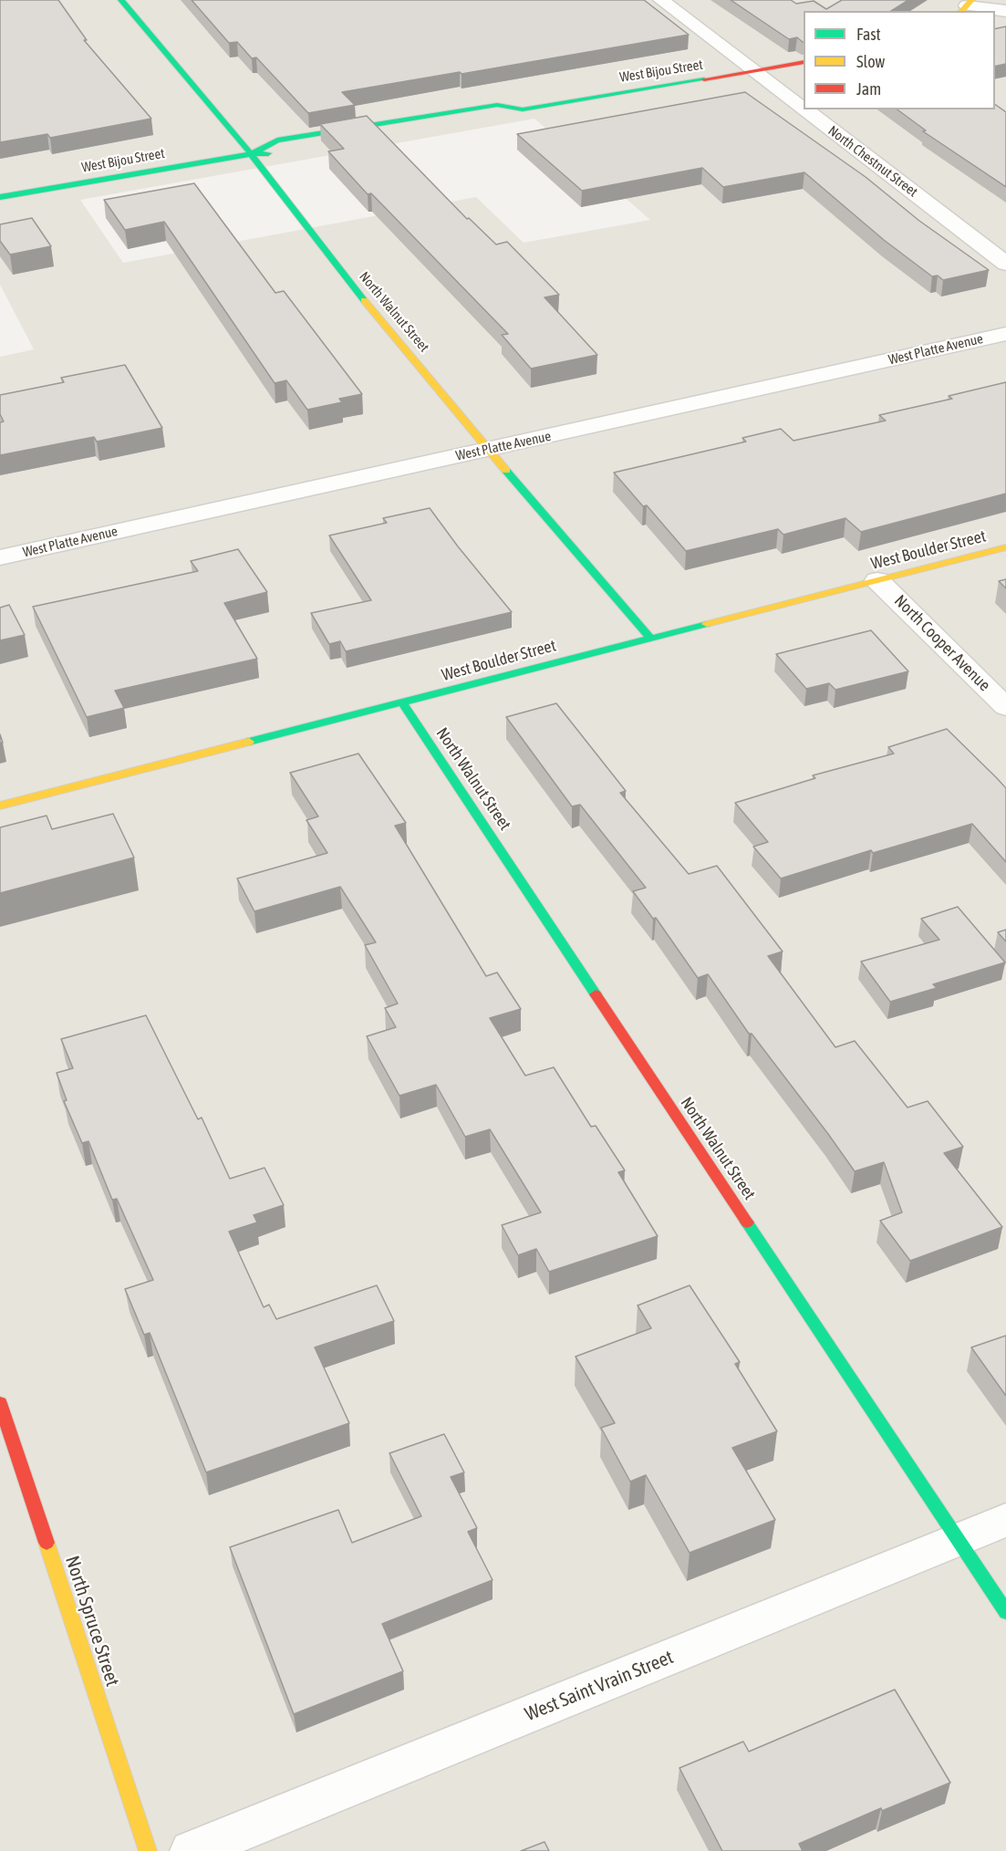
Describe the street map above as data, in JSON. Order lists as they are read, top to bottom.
{
  "streets": {
    "main road": [
      "West Bijou Street",
      "North Walnut Street",
      "West Boulder Street",
      "North Spruce Street"
    ],
    "street": [
      "North Chestnut Street",
      "West Platte Avenue",
      "North Cooper Avenue",
      "West Saint Vrain Street"
    ]
  },
  "crossings": [
    ["West Bijou Street", "North Chestnut Street"],
    ["West Bijou Street", "North Walnut Street"],
    ["North Walnut Street", "West Platte Avenue"],
    ["North Walnut Street", "West Boulder Street"],
    ["North Walnut Street", "West Saint Vrain Street"],
    ["West Boulder Street", "North Cooper Avenue"]
  ],
  "legend": ["Fast", "Slow", "Jam"]
}
